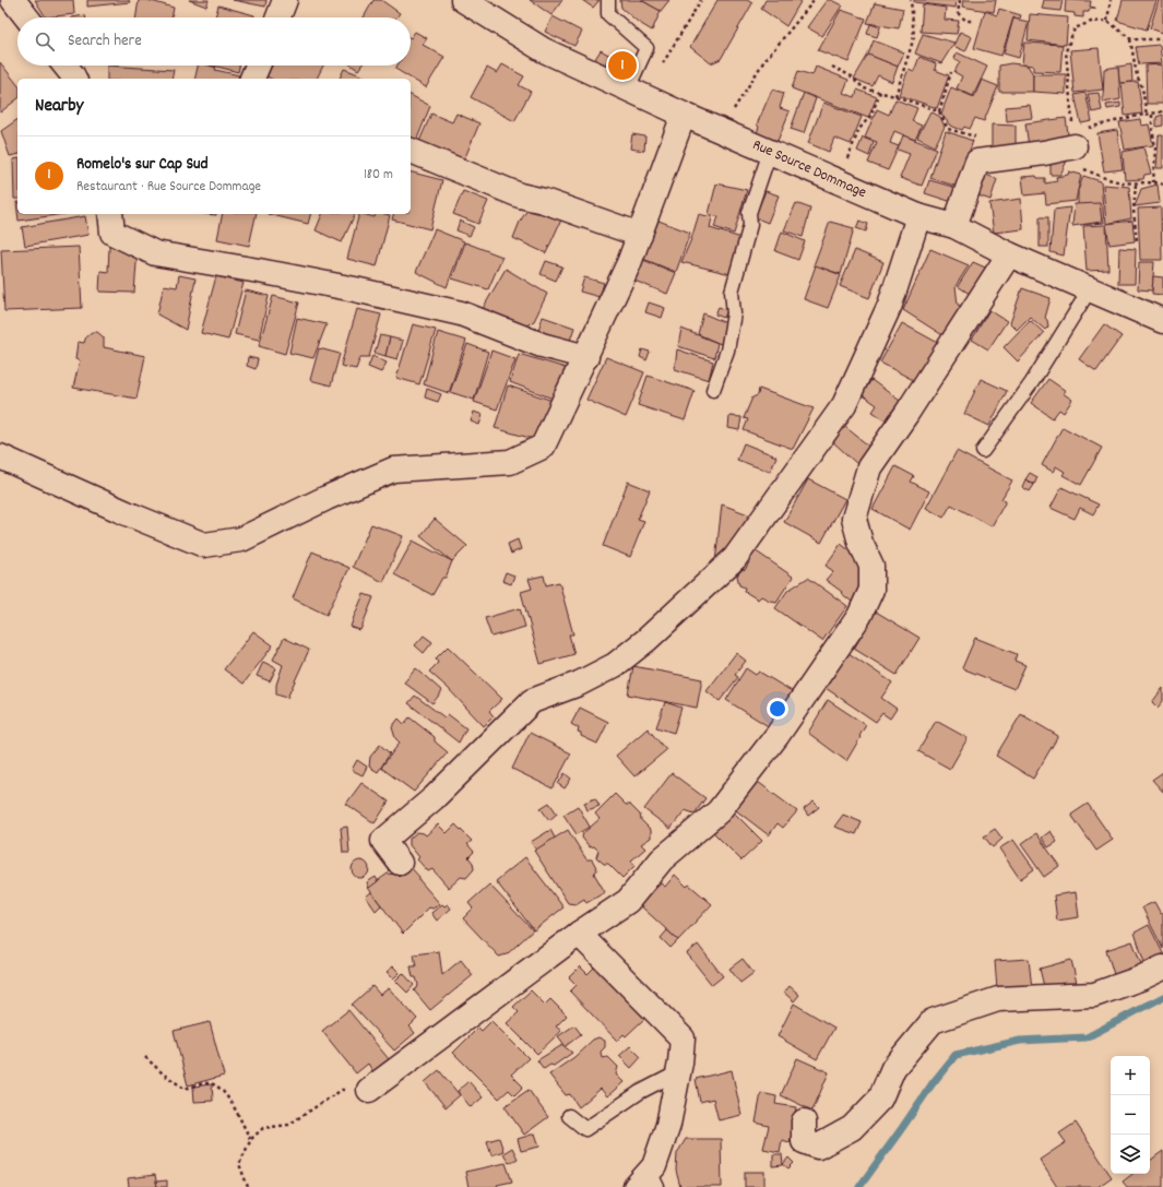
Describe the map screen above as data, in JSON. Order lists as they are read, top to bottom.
{
  "streets": {
    "street": ["Rue Source Dommage"]
  },
  "page": {
    "search": "Search here",
    "pins": "1",
    "heading": "Nearby",
    "list": [
      {
        "mark": "1",
        "name": "Romelo's sur Cap Sud",
        "note": "Restaurant · Rue Source Dommage",
        "value": "180 m"
      }
    ],
    "map_buttons": ["+", "−"]
  }
}
